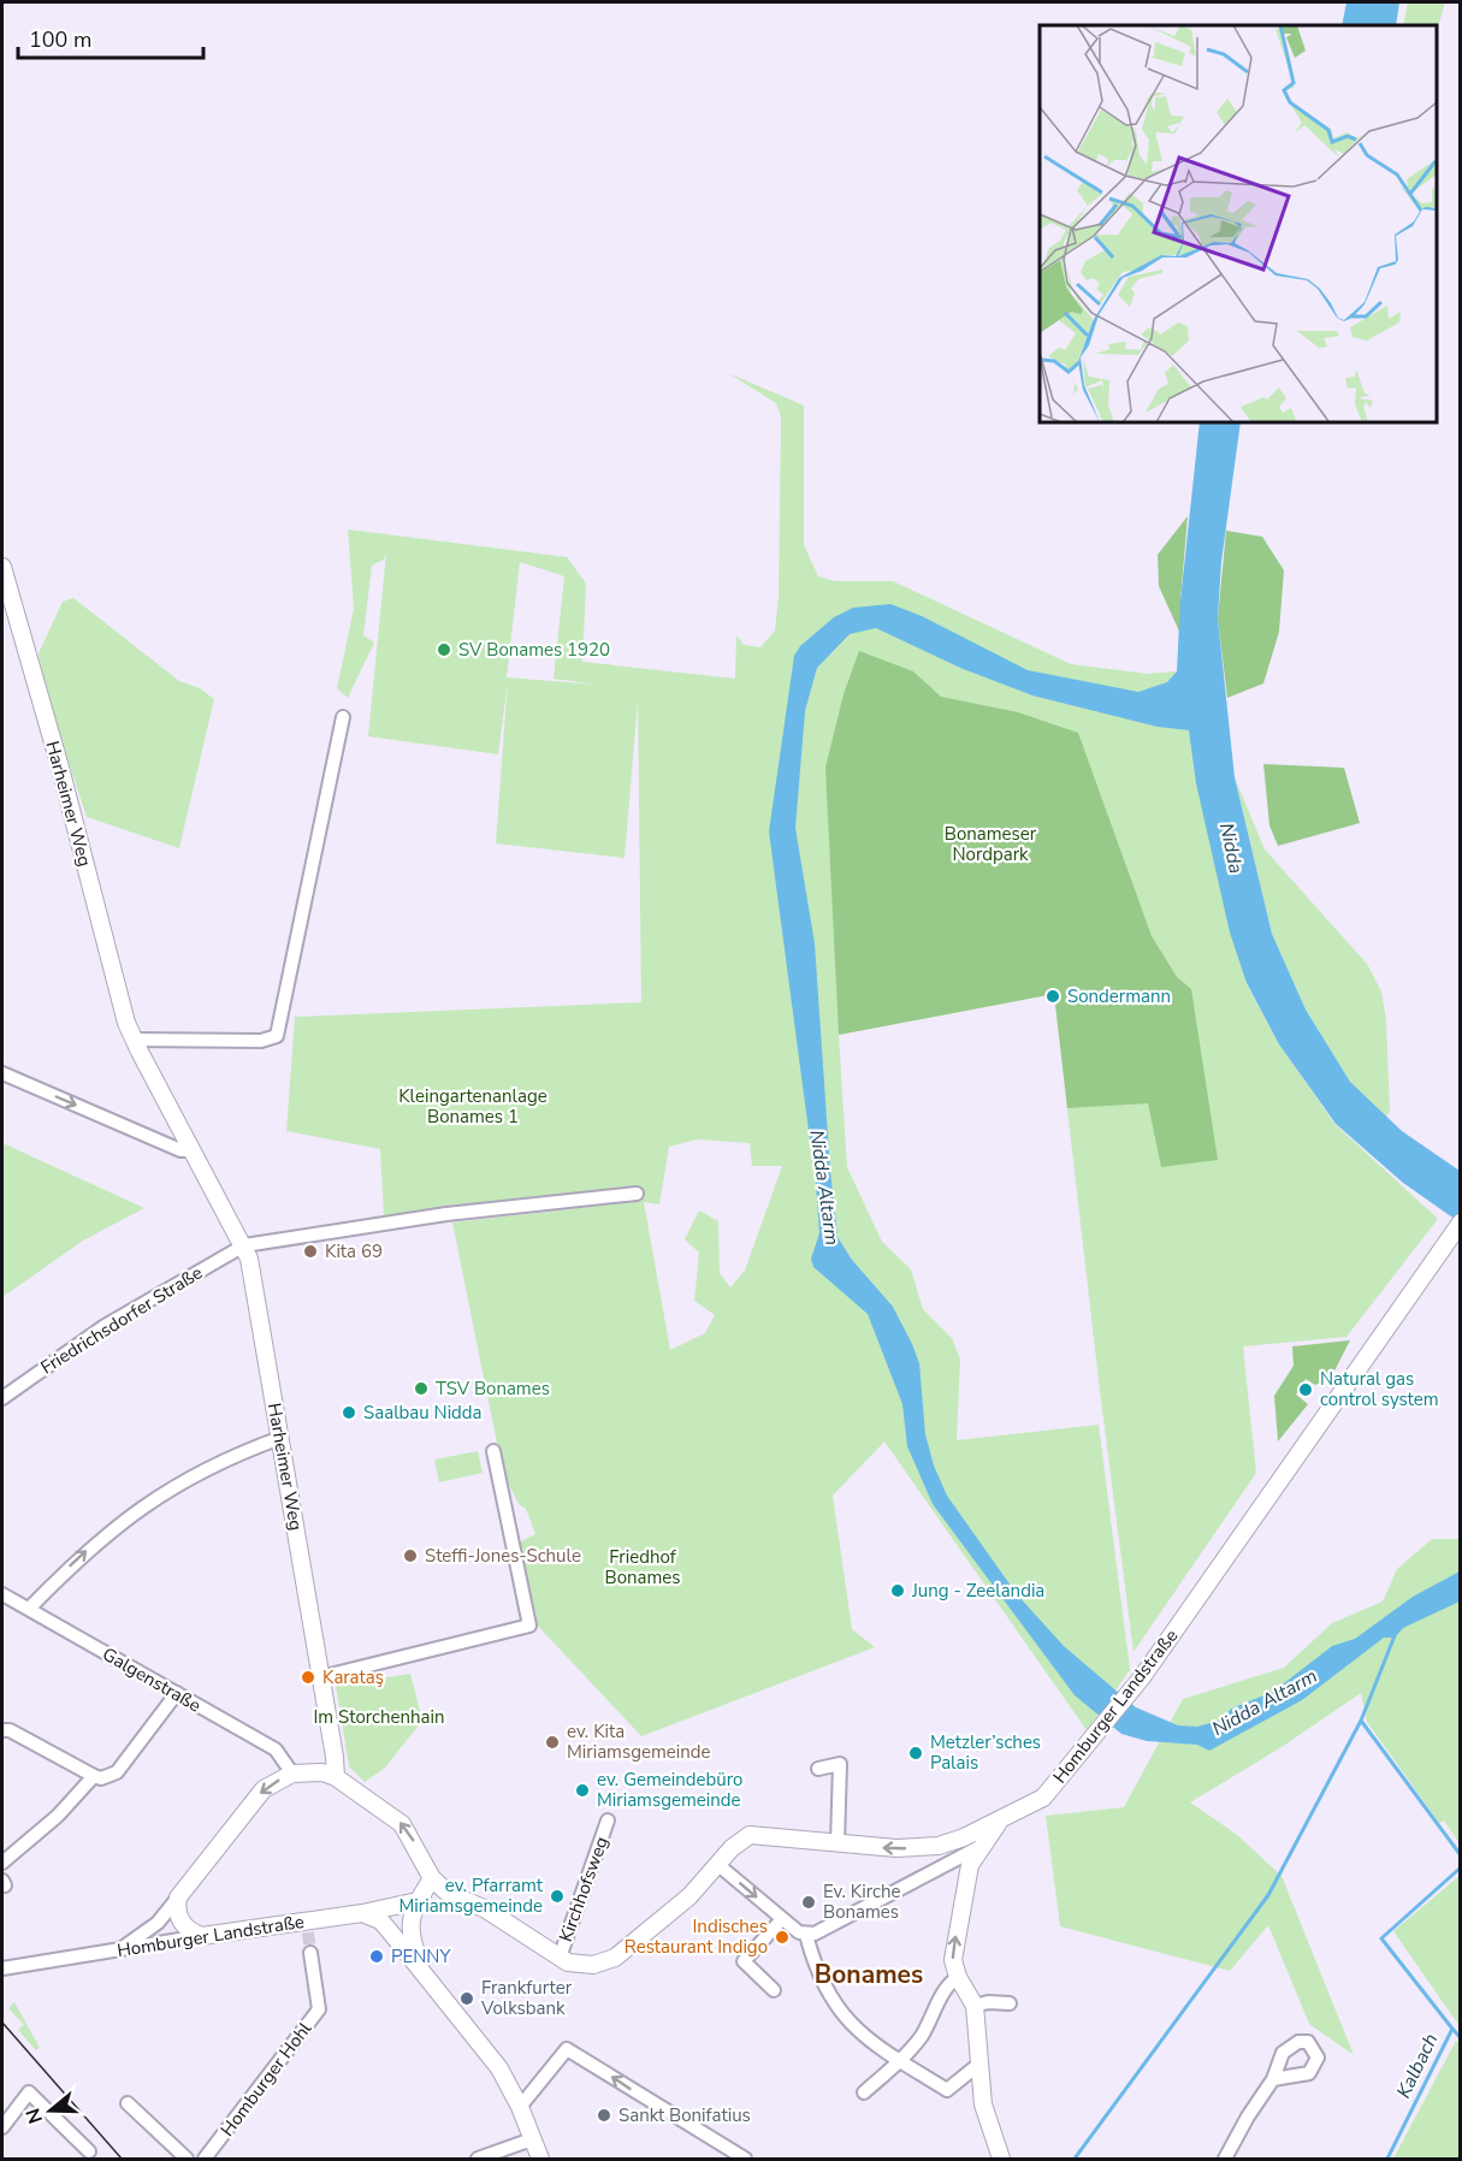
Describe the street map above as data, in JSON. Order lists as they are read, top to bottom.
{
  "streets": {
    "street": [
      "Harheimer Weg",
      "Friedrichsdorfer Straße",
      "Galgenstraße",
      "Homburger Landstraße",
      "Kirchhofsweg",
      "Homburger Hohl"
    ]
  },
  "crossings": [
    ["Harheimer Weg", "Friedrichsdorfer Straße"]
  ],
  "districts": ["Bonames"],
  "water": ["Nidda", "Nidda Altarm", "Kalbach"],
  "parks": [
    "Bonameser Nordpark",
    "Kleingartenanlage Bonames 1",
    "Friedhof Bonames",
    "Im Storchenhain"
  ],
  "places": [
    "SV Bonames 1920",
    "Sondermann",
    "Kita 69",
    "TSV Bonames",
    "Natural gas control system",
    "Saalbau Nidda",
    "Steffi-Jones-Schule",
    "Jung - Zeelandia",
    "Karataş",
    "ev. Kita Miriamsgemeinde",
    "Metzler’sches Palais",
    "ev. Gemeindebüro Miriamsgemeinde",
    "ev. Pfarramt Miriamsgemeinde",
    "Ev. Kirche Bonames",
    "Indisches Restaurant Indigo",
    "PENNY",
    "Frankfurter Volksbank",
    "Sankt Bonifatius"
  ],
  "scale_bar": "100 m",
  "north": "left"
}
